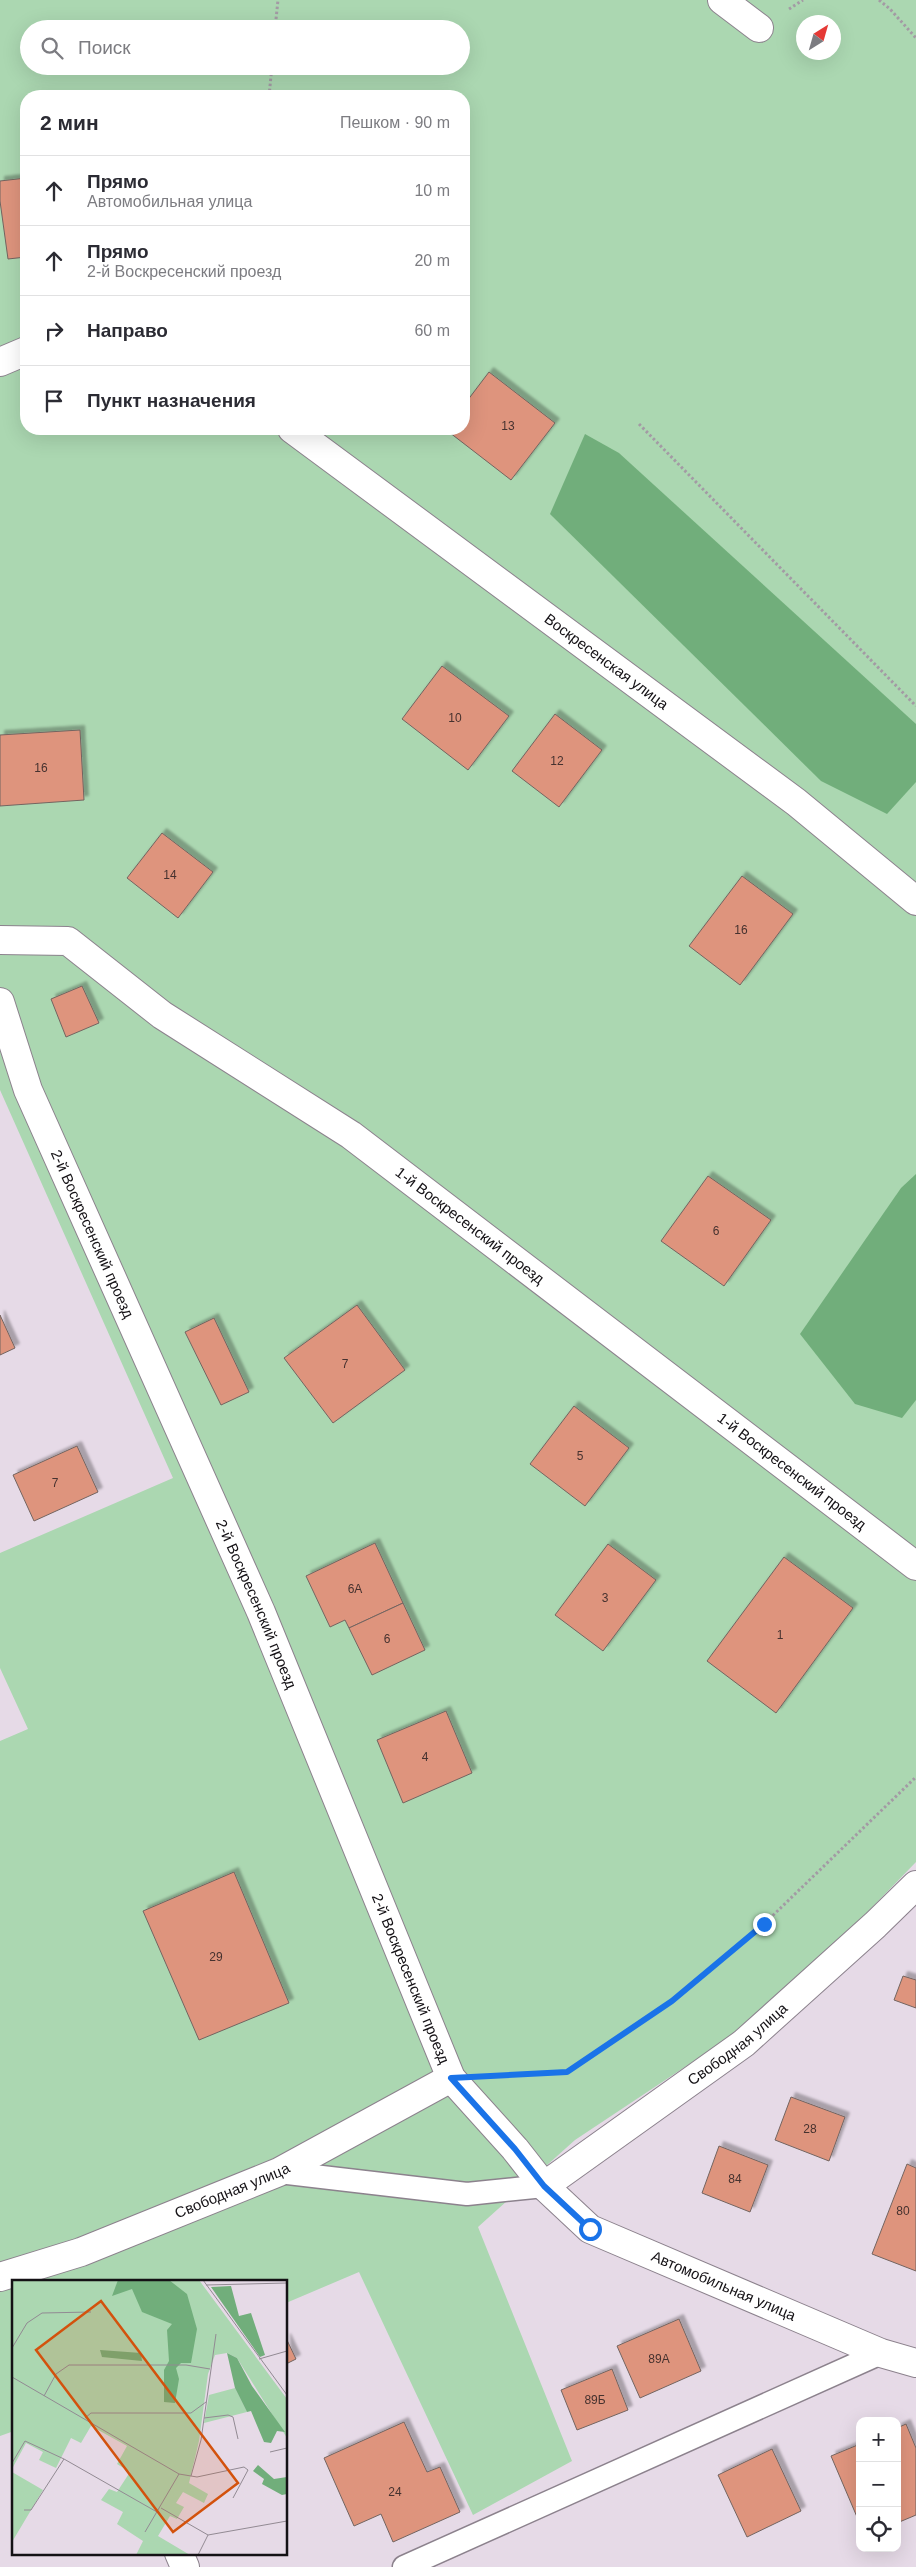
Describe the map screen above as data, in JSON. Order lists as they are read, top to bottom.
{
  "streets": {
    "street": [
      "Воскресенская улица",
      "1-й Воскресенский проезд",
      "2-й Воскресенский проезд",
      "Свободная улица",
      "Автомобильная улица"
    ]
  },
  "crossings": [
    ["2-й Воскресенский проезд", "Свободная улица"],
    ["2-й Воскресенский проезд", "Автомобильная улица"],
    ["Свободная улица", "Автомобильная улица"]
  ],
  "house_numbers": [
    "13",
    "10",
    "12",
    "16",
    "14",
    "16",
    "6",
    "7",
    "5",
    "7",
    "6А",
    "3",
    "1",
    "6",
    "4",
    "29",
    "28",
    "84",
    "80",
    "89А",
    "89Б",
    "24"
  ],
  "north": "top right",
  "page": {
    "search": "Поиск",
    "heading": ["2 мин", "Пешком · 90 m"],
    "list": [
      ["Прямо", "Автомобильная улица", "10 m"],
      ["Прямо", "2-й Воскресенский проезд", "20 m"],
      ["Направо", "60 m"],
      "Пункт назначения"
    ],
    "map_buttons": ["+", "−"]
  }
}
